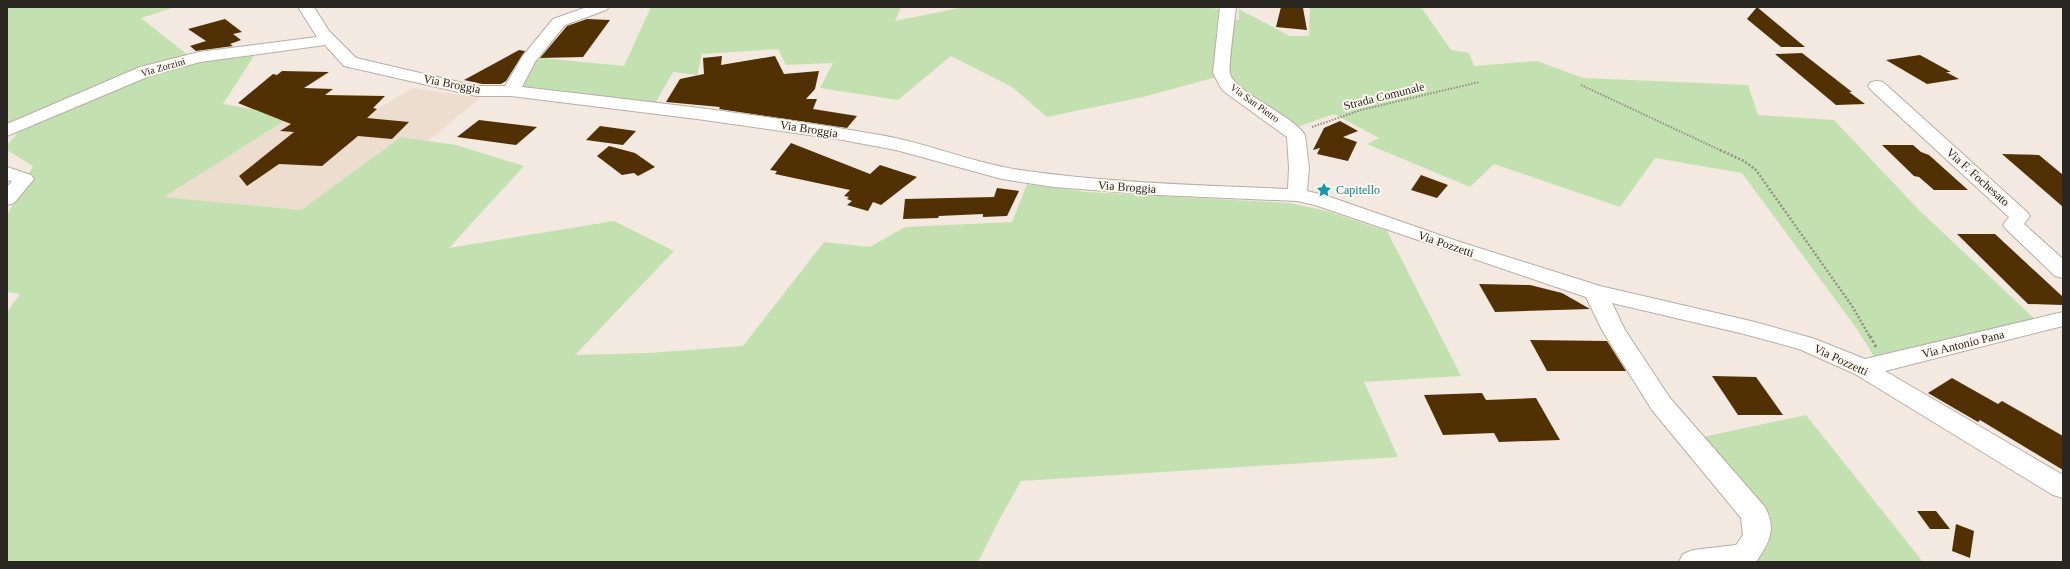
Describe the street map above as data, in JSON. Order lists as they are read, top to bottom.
{
  "streets": {
    "street": [
      "Via Zorzini",
      "Via Broggia",
      "Via San Pietro",
      "Via F. Fochesato",
      "Via Pozzetti",
      "Via Antonio Pana"
    ],
    "path": ["Strada Comunale"]
  },
  "crossings": [
    ["Via Zorzini", "Via Broggia"],
    ["Via Broggia", "Via Pozzetti"],
    ["Strada Comunale", "Via San Pietro"],
    ["Via Pozzetti", "Via Antonio Pana"]
  ],
  "places": {
    "place": ["Capitello"]
  }
}
